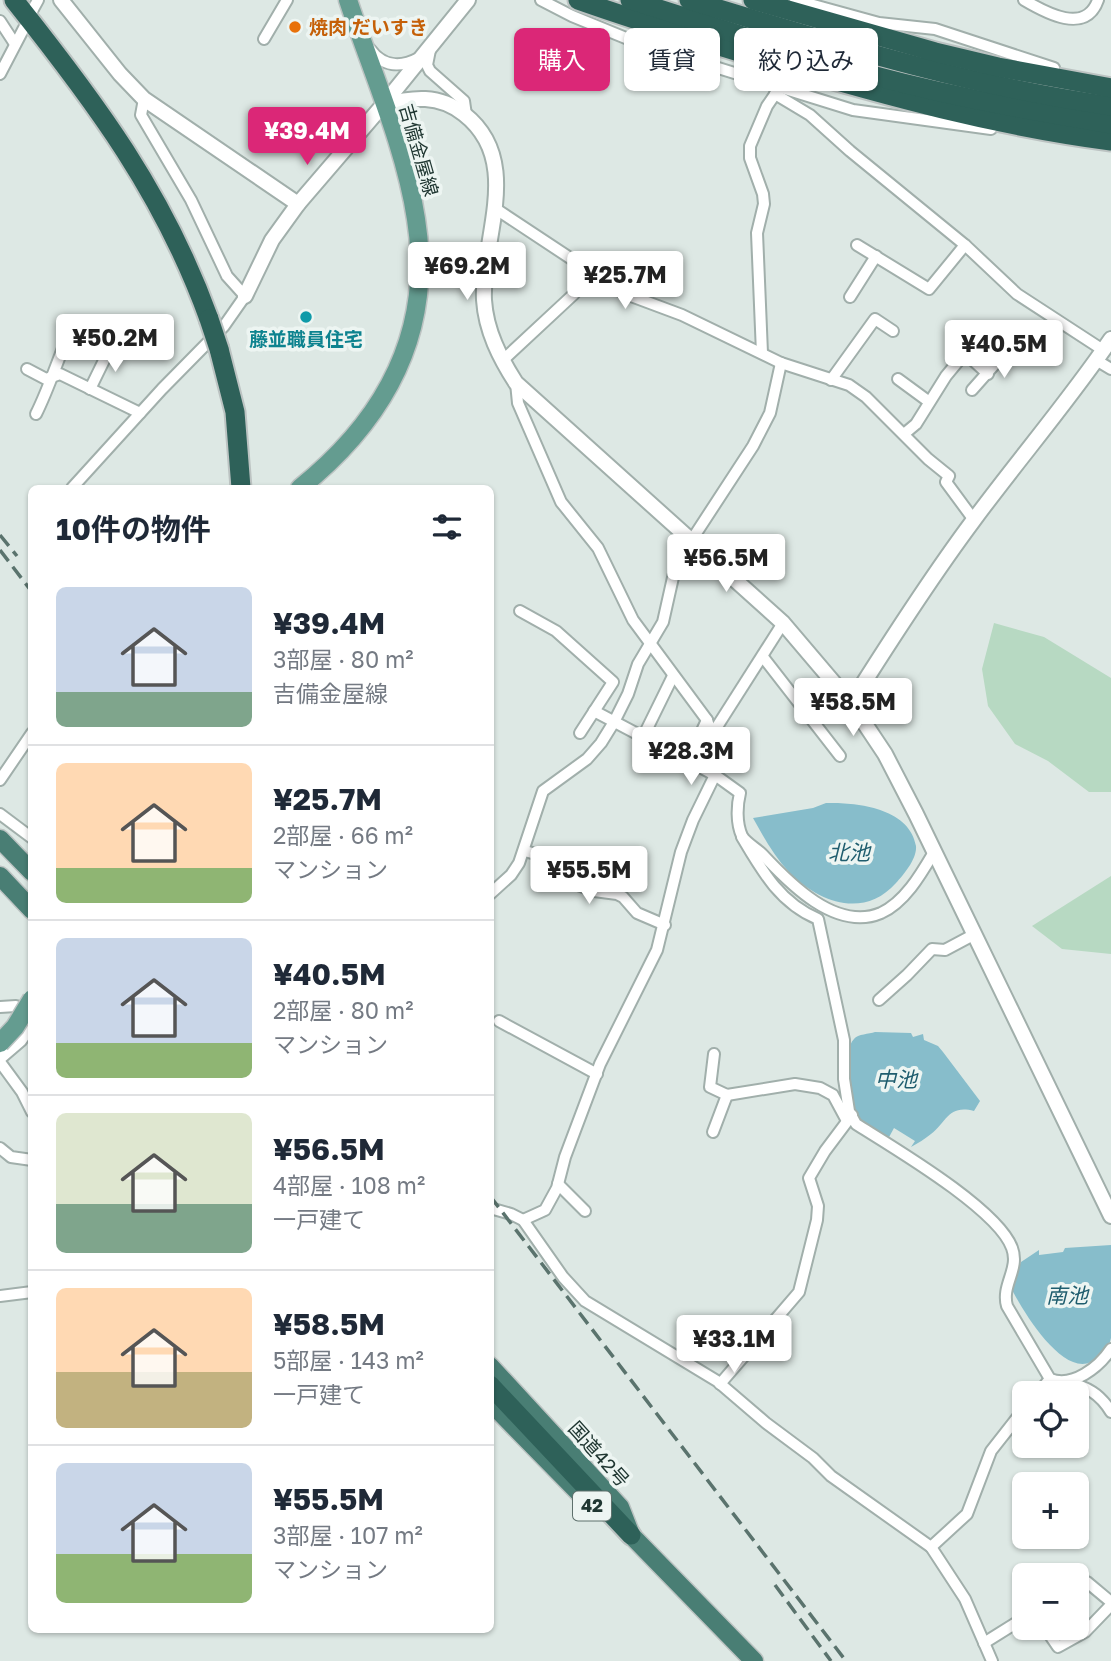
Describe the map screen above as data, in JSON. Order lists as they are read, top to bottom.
{
  "streets": {
    "highway": ["国道42号", "42"],
    "main road": ["吉備金屋線"]
  },
  "water": ["北池", "中池", "南池"],
  "places": ["焼肉 だいすき", "藤並職員住宅"],
  "page": {
    "chip": ["購入", "賃貸", "絞り込み"],
    "price": [
      "¥39.4M",
      "¥69.2M",
      "¥25.7M",
      "¥50.2M",
      "¥40.5M",
      "¥56.5M",
      "¥58.5M",
      "¥28.3M",
      "¥55.5M",
      "¥33.1M"
    ],
    "heading": "10件の物件",
    "list": [
      {
        "name": "¥39.4M",
        "note": "3部屋 · 80 m² · 吉備金屋線"
      },
      {
        "name": "¥25.7M",
        "note": "2部屋 · 66 m² · マンション"
      },
      {
        "name": "¥40.5M",
        "note": "2部屋 · 80 m² · マンション"
      },
      {
        "name": "¥56.5M",
        "note": "4部屋 · 108 m² · 一戸建て"
      },
      {
        "name": "¥58.5M",
        "note": "5部屋 · 143 m² · 一戸建て"
      },
      {
        "name": "¥55.5M",
        "note": "3部屋 · 107 m² · マンション"
      }
    ],
    "map_buttons": ["+", "−"]
  }
}
